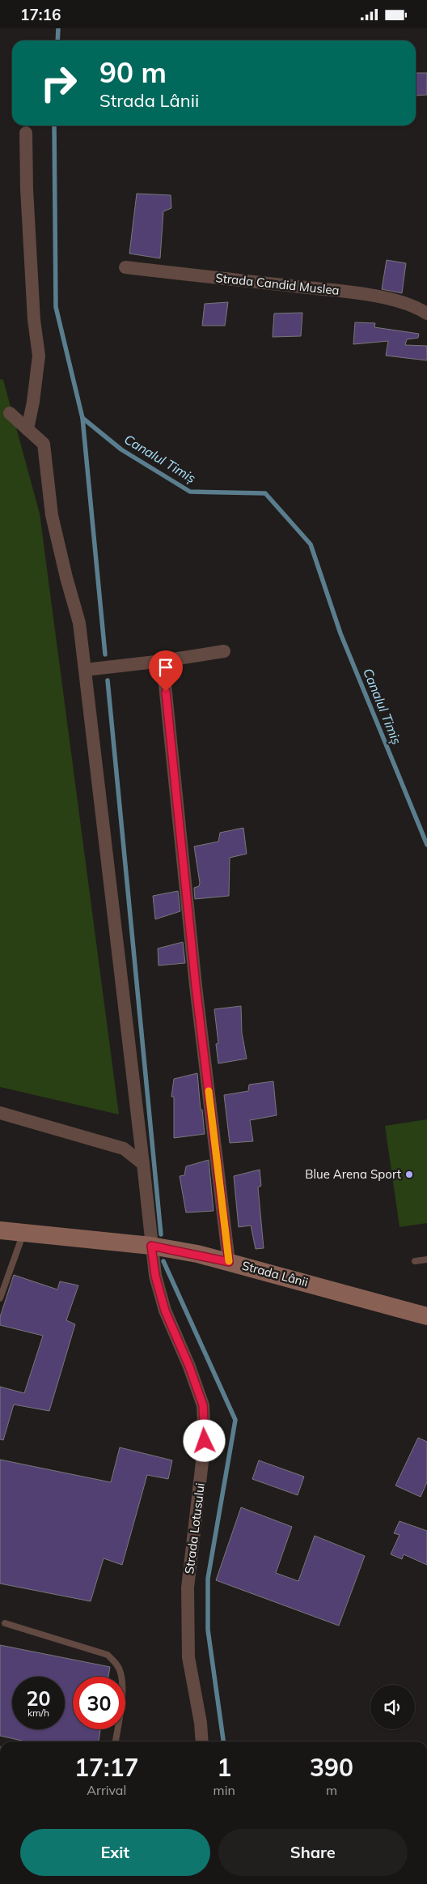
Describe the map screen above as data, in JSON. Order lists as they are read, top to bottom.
{
  "streets": {
    "main road": ["Strada Lânii"],
    "street": ["Strada Candid Muslea", "Strada Lotusului"]
  },
  "crossings": [
    ["Strada Lânii", "Strada Lotusului"]
  ],
  "water": ["Canalul Timiș"],
  "places": ["Blue Arena Sport"],
  "page": {
    "status": "17:16",
    "turn": ["90 m", "Strada Lânii"],
    "speed": "20 km/h",
    "limit": "30",
    "eta": [
      "17:17",
      "Arrival",
      "1",
      "min",
      "390",
      "m"
    ],
    "buttons": ["Exit", "Share"]
  }
}
